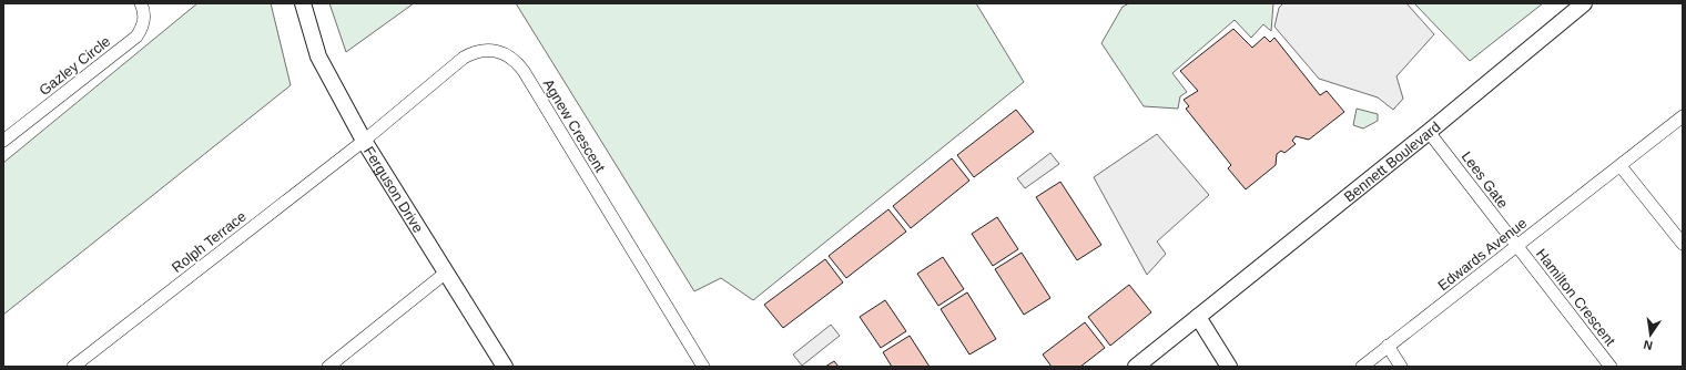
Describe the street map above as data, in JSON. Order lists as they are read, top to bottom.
{
  "streets": {
    "street": [
      "Gazley Circle",
      "Agnew Crescent",
      "Bennett Boulevard",
      "Lees Gate",
      "Ferguson Drive",
      "Rolph Terrace",
      "Edwards Avenue",
      "Hamilton Crescent"
    ]
  },
  "crossings": [
    ["Agnew Crescent", "Ferguson Drive"],
    ["Agnew Crescent", "Rolph Terrace"],
    ["Bennett Boulevard", "Lees Gate"],
    ["Lees Gate", "Edwards Avenue"],
    ["Lees Gate", "Hamilton Crescent"],
    ["Ferguson Drive", "Rolph Terrace"],
    ["Edwards Avenue", "Hamilton Crescent"]
  ],
  "north": "bottom"
}
